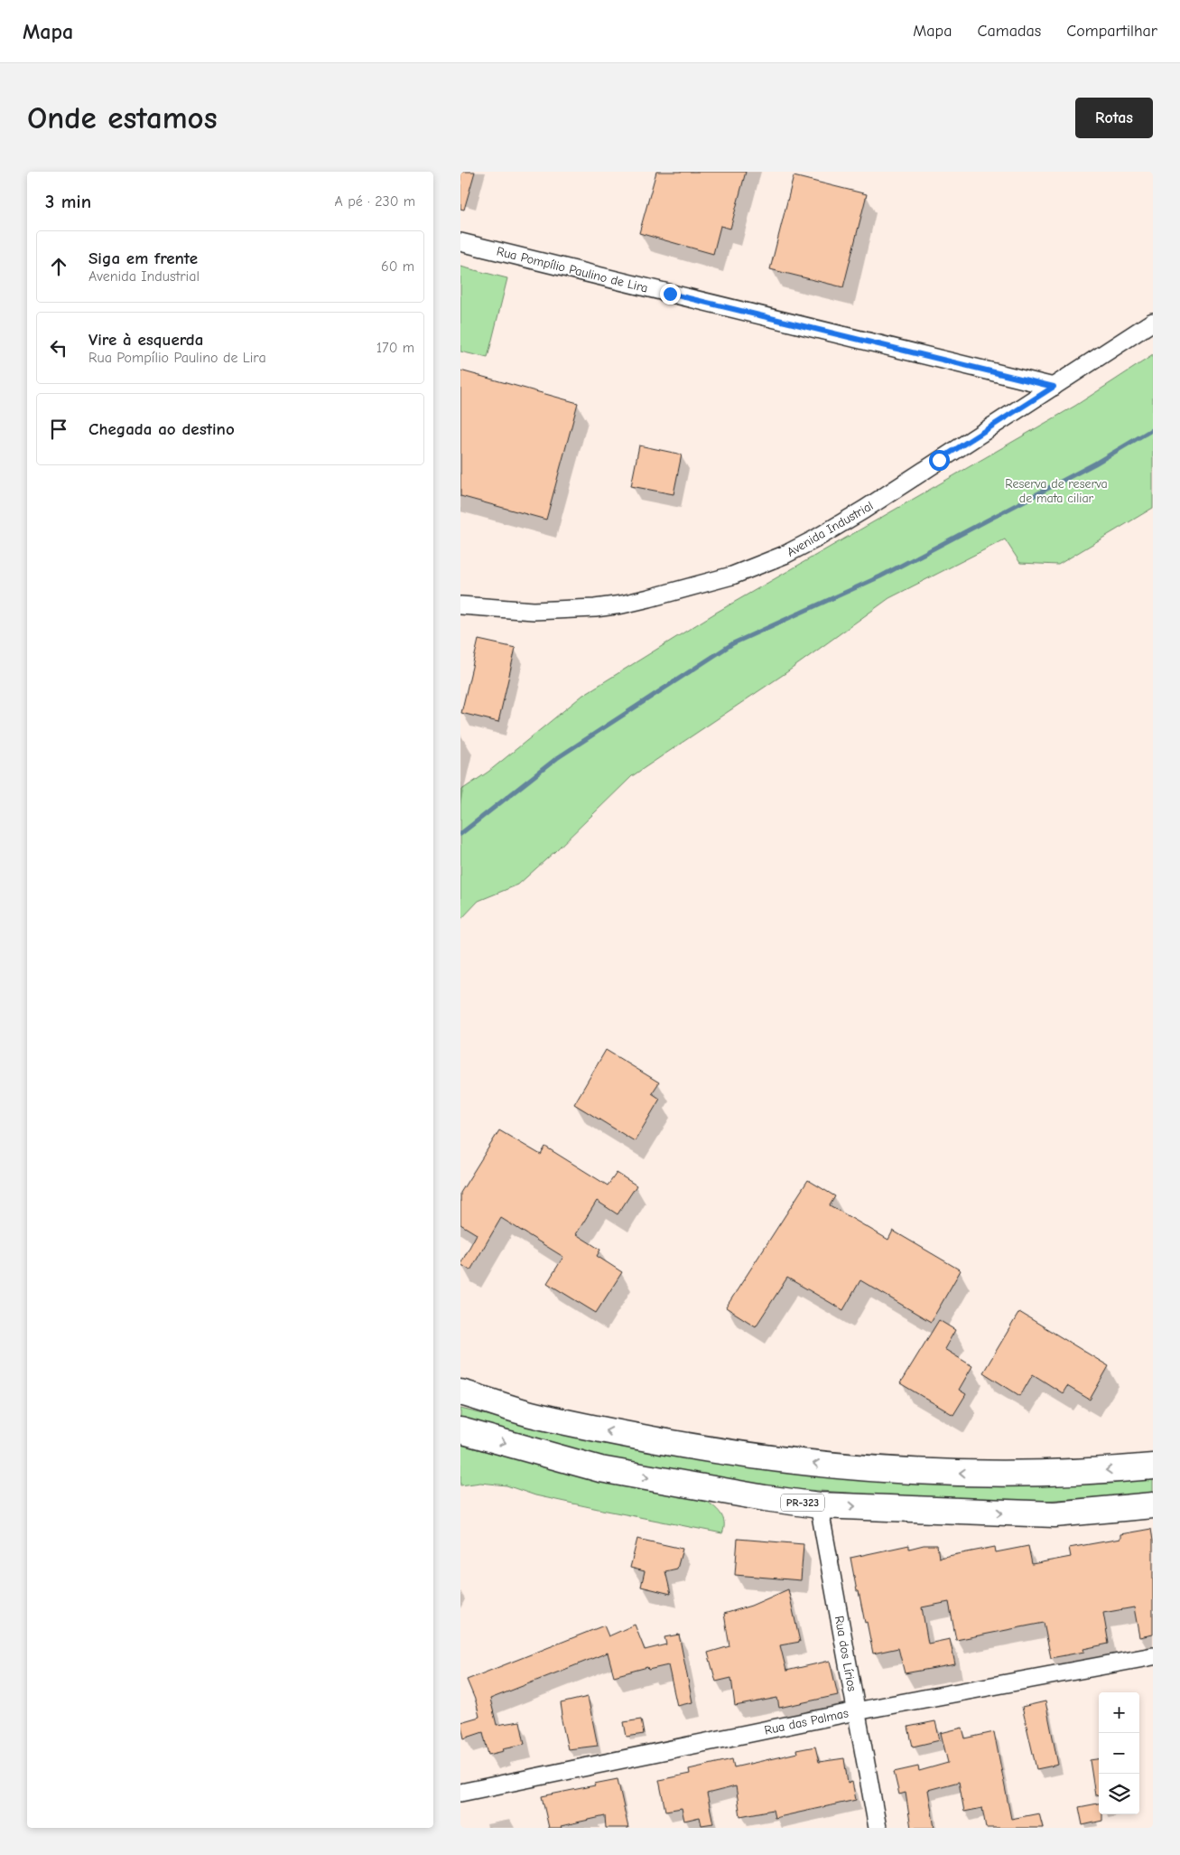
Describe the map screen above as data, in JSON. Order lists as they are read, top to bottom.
{
  "streets": {
    "highway": ["PR-323"],
    "street": [
      "Rua Pompílio Paulino de Lira",
      "Avenida Industrial",
      "Rua dos Lírios",
      "Rua das Palmas"
    ]
  },
  "crossings": [
    ["Rua Pompílio Paulino de Lira", "Avenida Industrial"],
    ["PR-323", "Rua dos Lírios"],
    ["Rua dos Lírios", "Rua das Palmas"]
  ],
  "parks": ["Reserva de reserva de mata ciliar"],
  "page": {
    "header": "Mapa",
    "nav": ["Mapa", "Camadas", "Compartilhar"],
    "buttons": "Rotas",
    "title": "Onde estamos",
    "heading": ["3 min", "A pé · 230 m"],
    "list": [
      ["Siga em frente", "Avenida Industrial", "60 m"],
      ["Vire à esquerda", "Rua Pompílio Paulino de Lira", "170 m"],
      "Chegada ao destino"
    ],
    "map_buttons": ["+", "−"]
  }
}
